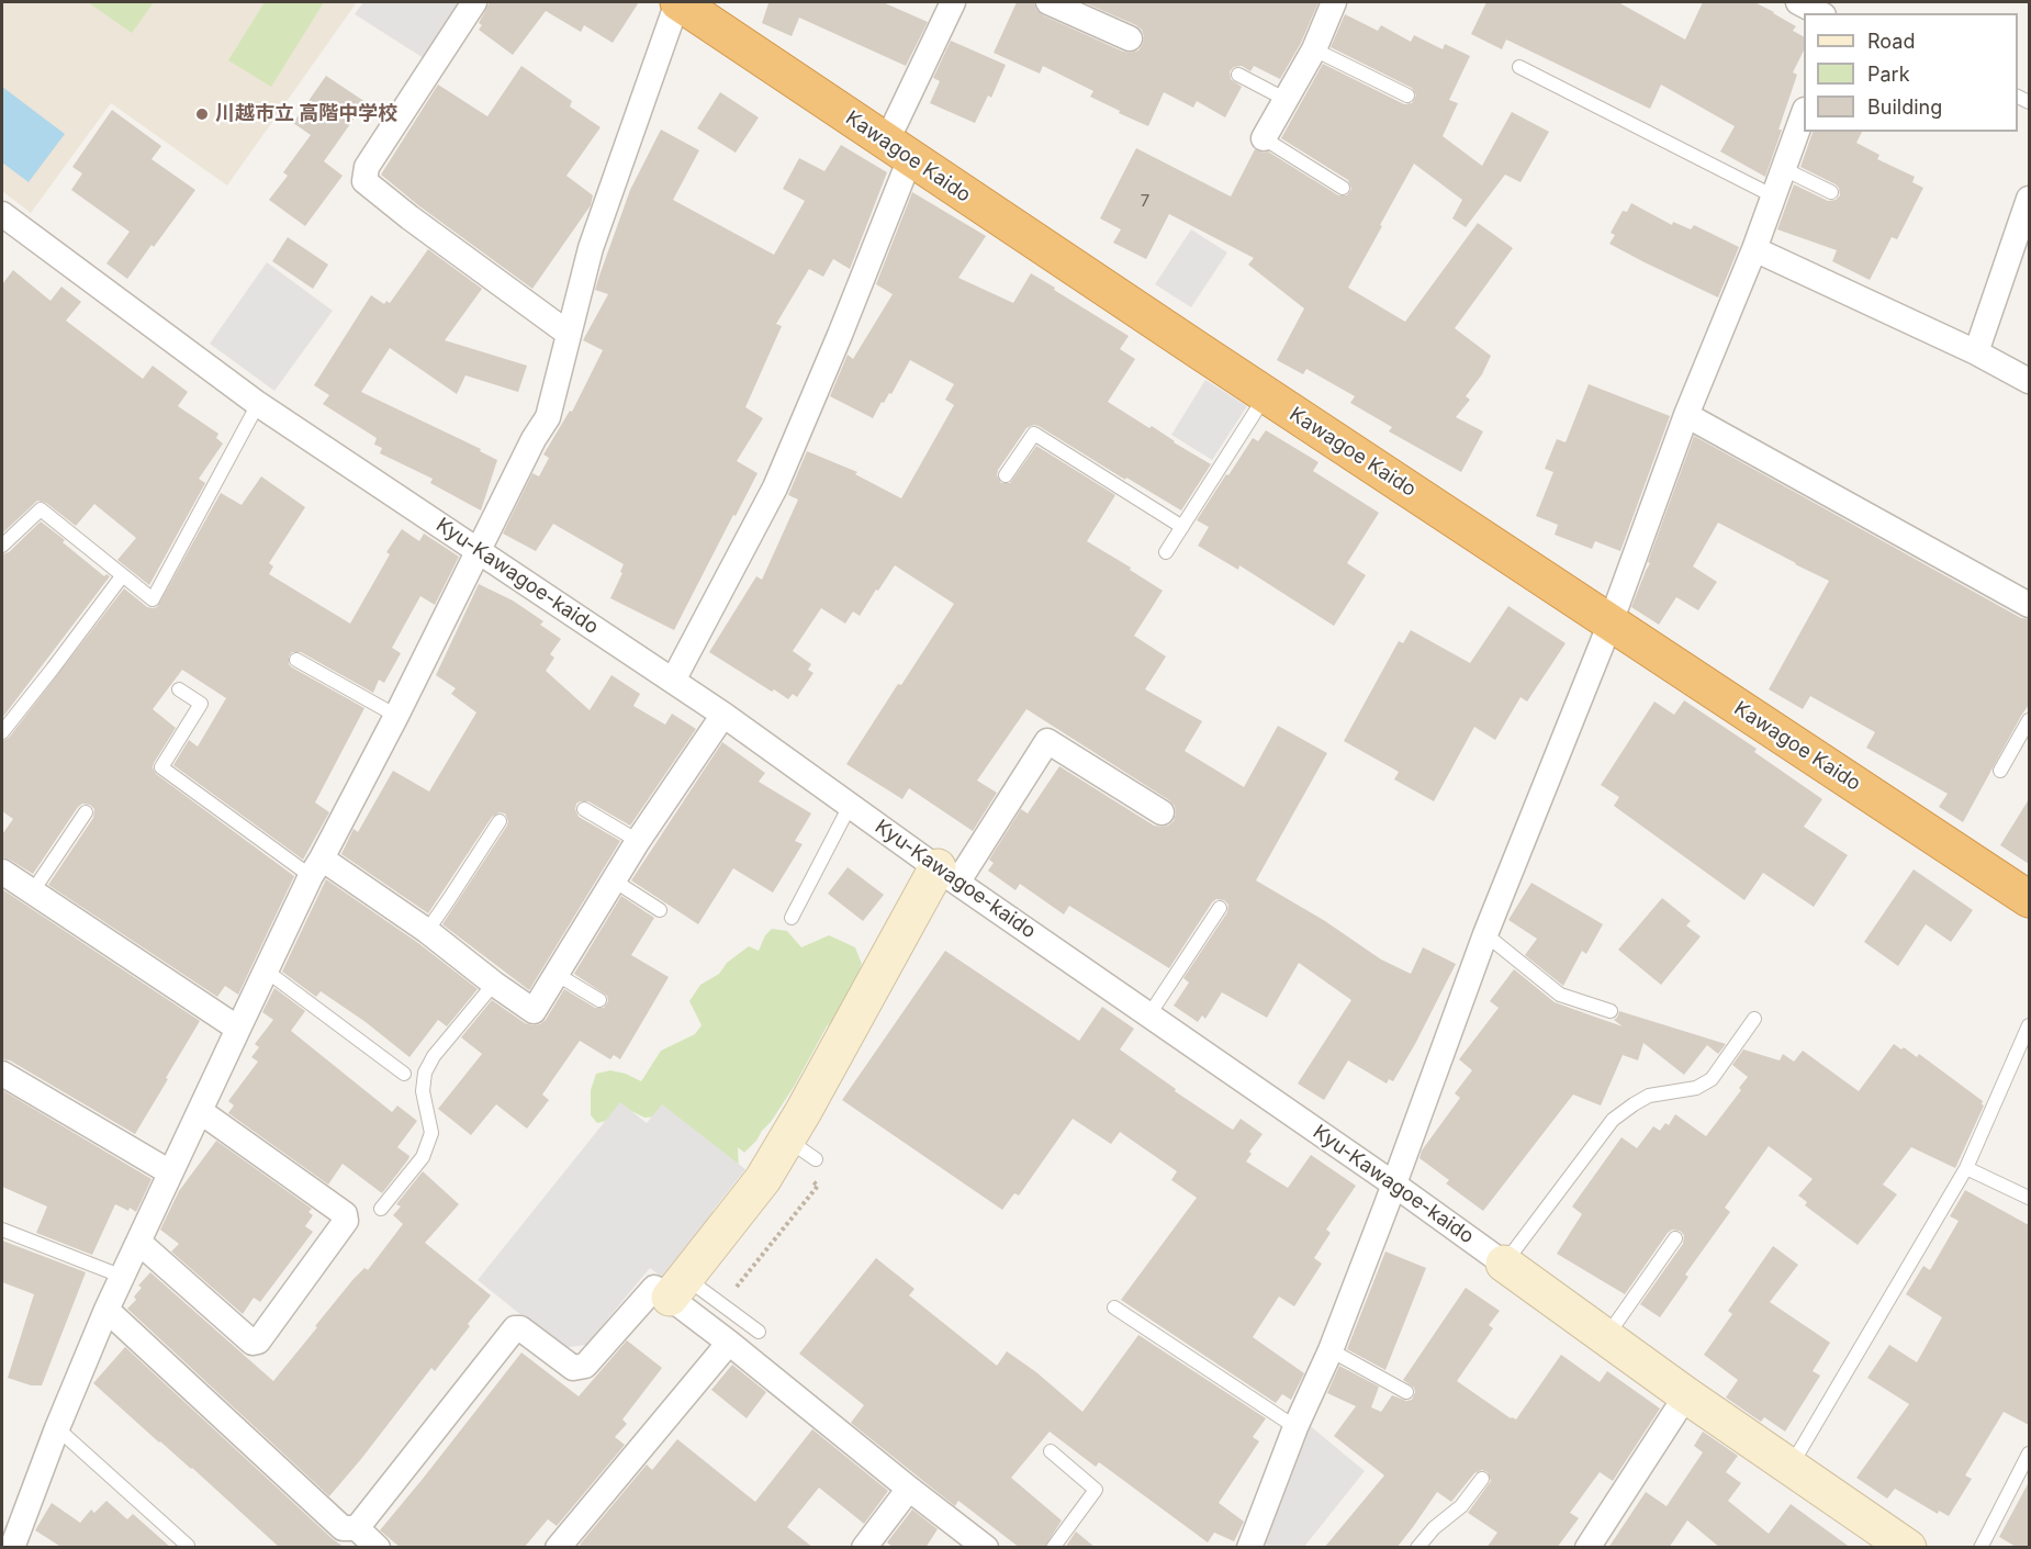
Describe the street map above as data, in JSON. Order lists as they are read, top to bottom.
{
  "streets": {
    "highway": ["Kawagoe Kaido"],
    "street": ["Kyu-Kawagoe-kaido"]
  },
  "places": ["川越市立 高階中学校"],
  "house_numbers": ["7"],
  "legend": ["Road", "Park", "Building"]
}
